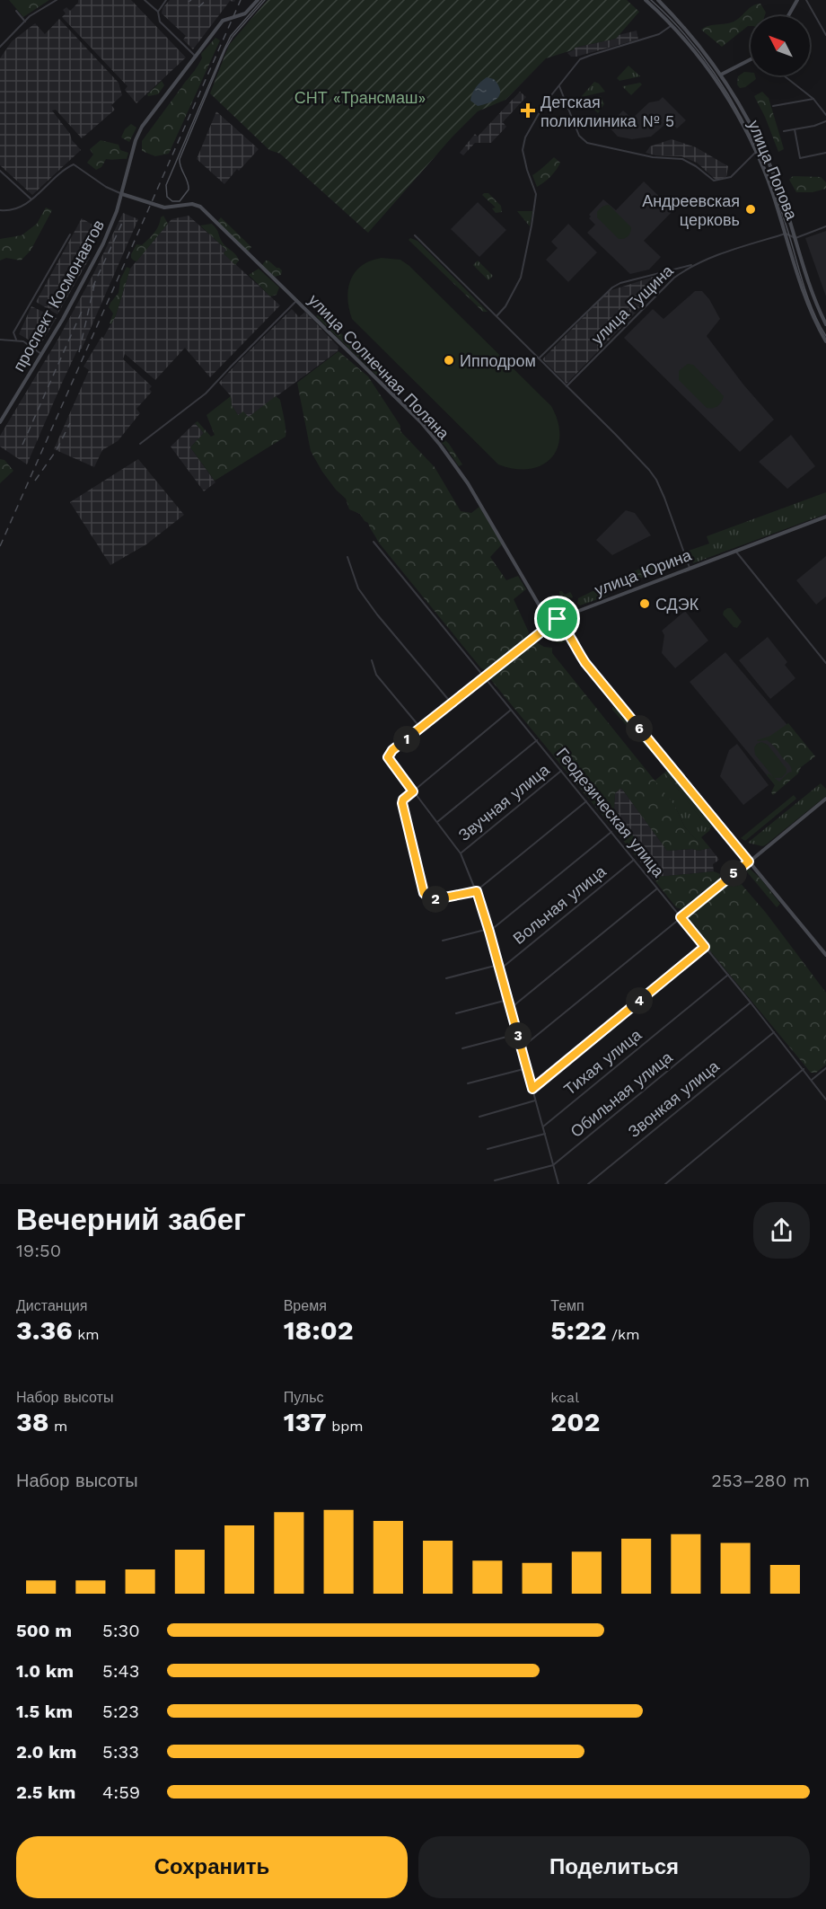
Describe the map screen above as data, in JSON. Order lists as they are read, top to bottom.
{
  "streets": {
    "street": [
      "улица Попова",
      "проспект Космонавтов",
      "улица Гущина",
      "улица Солнечная Поляна",
      "улица Юрина",
      "Звучная улица",
      "Геодезическая улица",
      "Вольная улица",
      "Тихая улица",
      "Обильная улица",
      "Звонкая улица"
    ]
  },
  "crossings": [
    ["улица Попова", "улица Гущина"],
    ["проспект Космонавтов", "улица Солнечная Поляна"],
    ["улица Солнечная Поляна", "улица Юрина"],
    ["улица Юрина", "Геодезическая улица"],
    ["Звучная улица", "Геодезическая улица"],
    ["Геодезическая улица", "Вольная улица"],
    ["Геодезическая улица", "Тихая улица"],
    ["Геодезическая улица", "Обильная улица"],
    ["Геодезическая улица", "Звонкая улица"]
  ],
  "parks": ["СНТ «Трансмаш»"],
  "places": {
    "health": ["Детская поликлиника № 5"],
    "other": ["Андреевская церковь", "Ипподром", "СДЭК"]
  },
  "north": "top left",
  "page": {
    "pins": [
      "6",
      "1",
      "5",
      "2",
      "4",
      "3"
    ],
    "heading": ["Вечерний забег", "19:50"],
    "stats": [
      ["Дистанция", "3.36 km"],
      ["Время", "18:02"],
      ["Темп", "5:22 /km"],
      ["Набор высоты", "38 m"],
      ["Пульс", "137 bpm"],
      ["kcal", "202"]
    ],
    "chart": ["Набор высоты", "253–280 m"],
    "list": [
      {
        "name": "500 m",
        "note": "5:30"
      },
      {
        "name": "1.0 km",
        "note": "5:43"
      },
      {
        "name": "1.5 km",
        "note": "5:23"
      },
      {
        "name": "2.0 km",
        "note": "5:33"
      },
      {
        "name": "2.5 km",
        "note": "4:59"
      }
    ],
    "buttons": ["Сохранить", "Поделиться"]
  }
}
